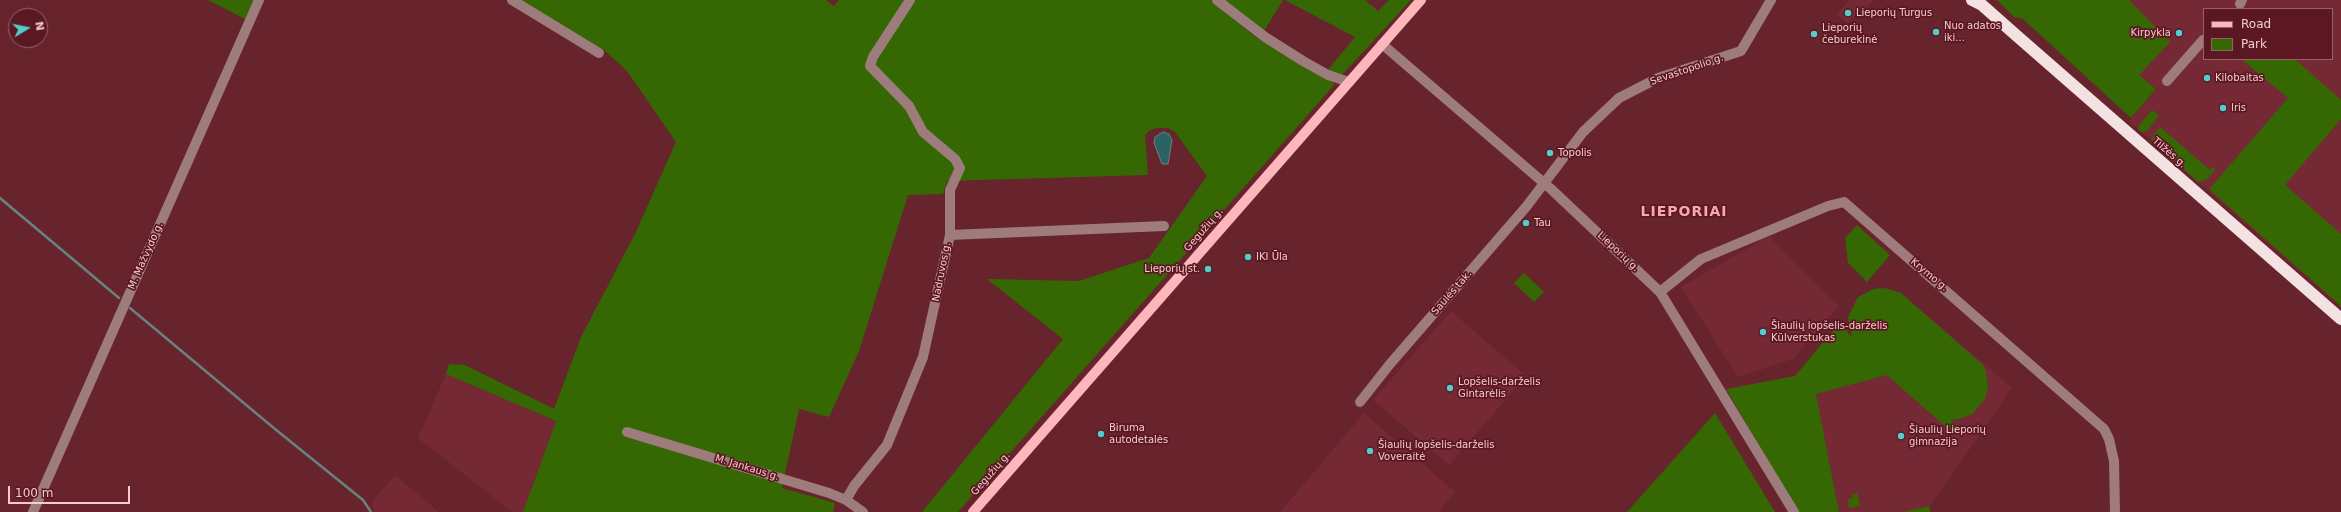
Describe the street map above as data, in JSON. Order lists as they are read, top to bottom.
{
  "streets": {
    "highway": ["Tilžės g."],
    "main road": ["Gegužių g."],
    "street": [
      "Sevastopolio g.",
      "Lieporių g.",
      "M. Mažvydo g.",
      "Nadruvos g.",
      "Krymo g.",
      "Saulės tak.",
      "M. Jankaus g."
    ]
  },
  "crossings": [
    ["Sevastopolio g.", "Lieporių g."],
    ["Sevastopolio g.", "Saulės tak."],
    ["Gegužių g.", "Lieporių g."],
    ["Lieporių g.", "Krymo g."],
    ["Lieporių g.", "Saulės tak."],
    ["Nadruvos g.", "M. Jankaus g."]
  ],
  "districts": ["LIEPORIAI"],
  "places": [
    "Lieporių Turgus",
    "Nuo adatos iki...",
    "Kirpykla",
    "Lieporių čeburekinė",
    "Kilobaitas",
    "Iris",
    "Topolis",
    "Tau",
    "IKI Ūla",
    "Lieporių st.",
    "Šiaulių lopšelis-darželis Kūlverstukas",
    "Lopšelis-darželis Gintarėlis",
    "Biruma autodetalės",
    "Šiaulių Lieporių gimnazija",
    "Šiaulių lopšelis-darželis Voveraitė"
  ],
  "legend": ["Road", "Park"],
  "scale_bar": "100 m",
  "north": "right"
}
